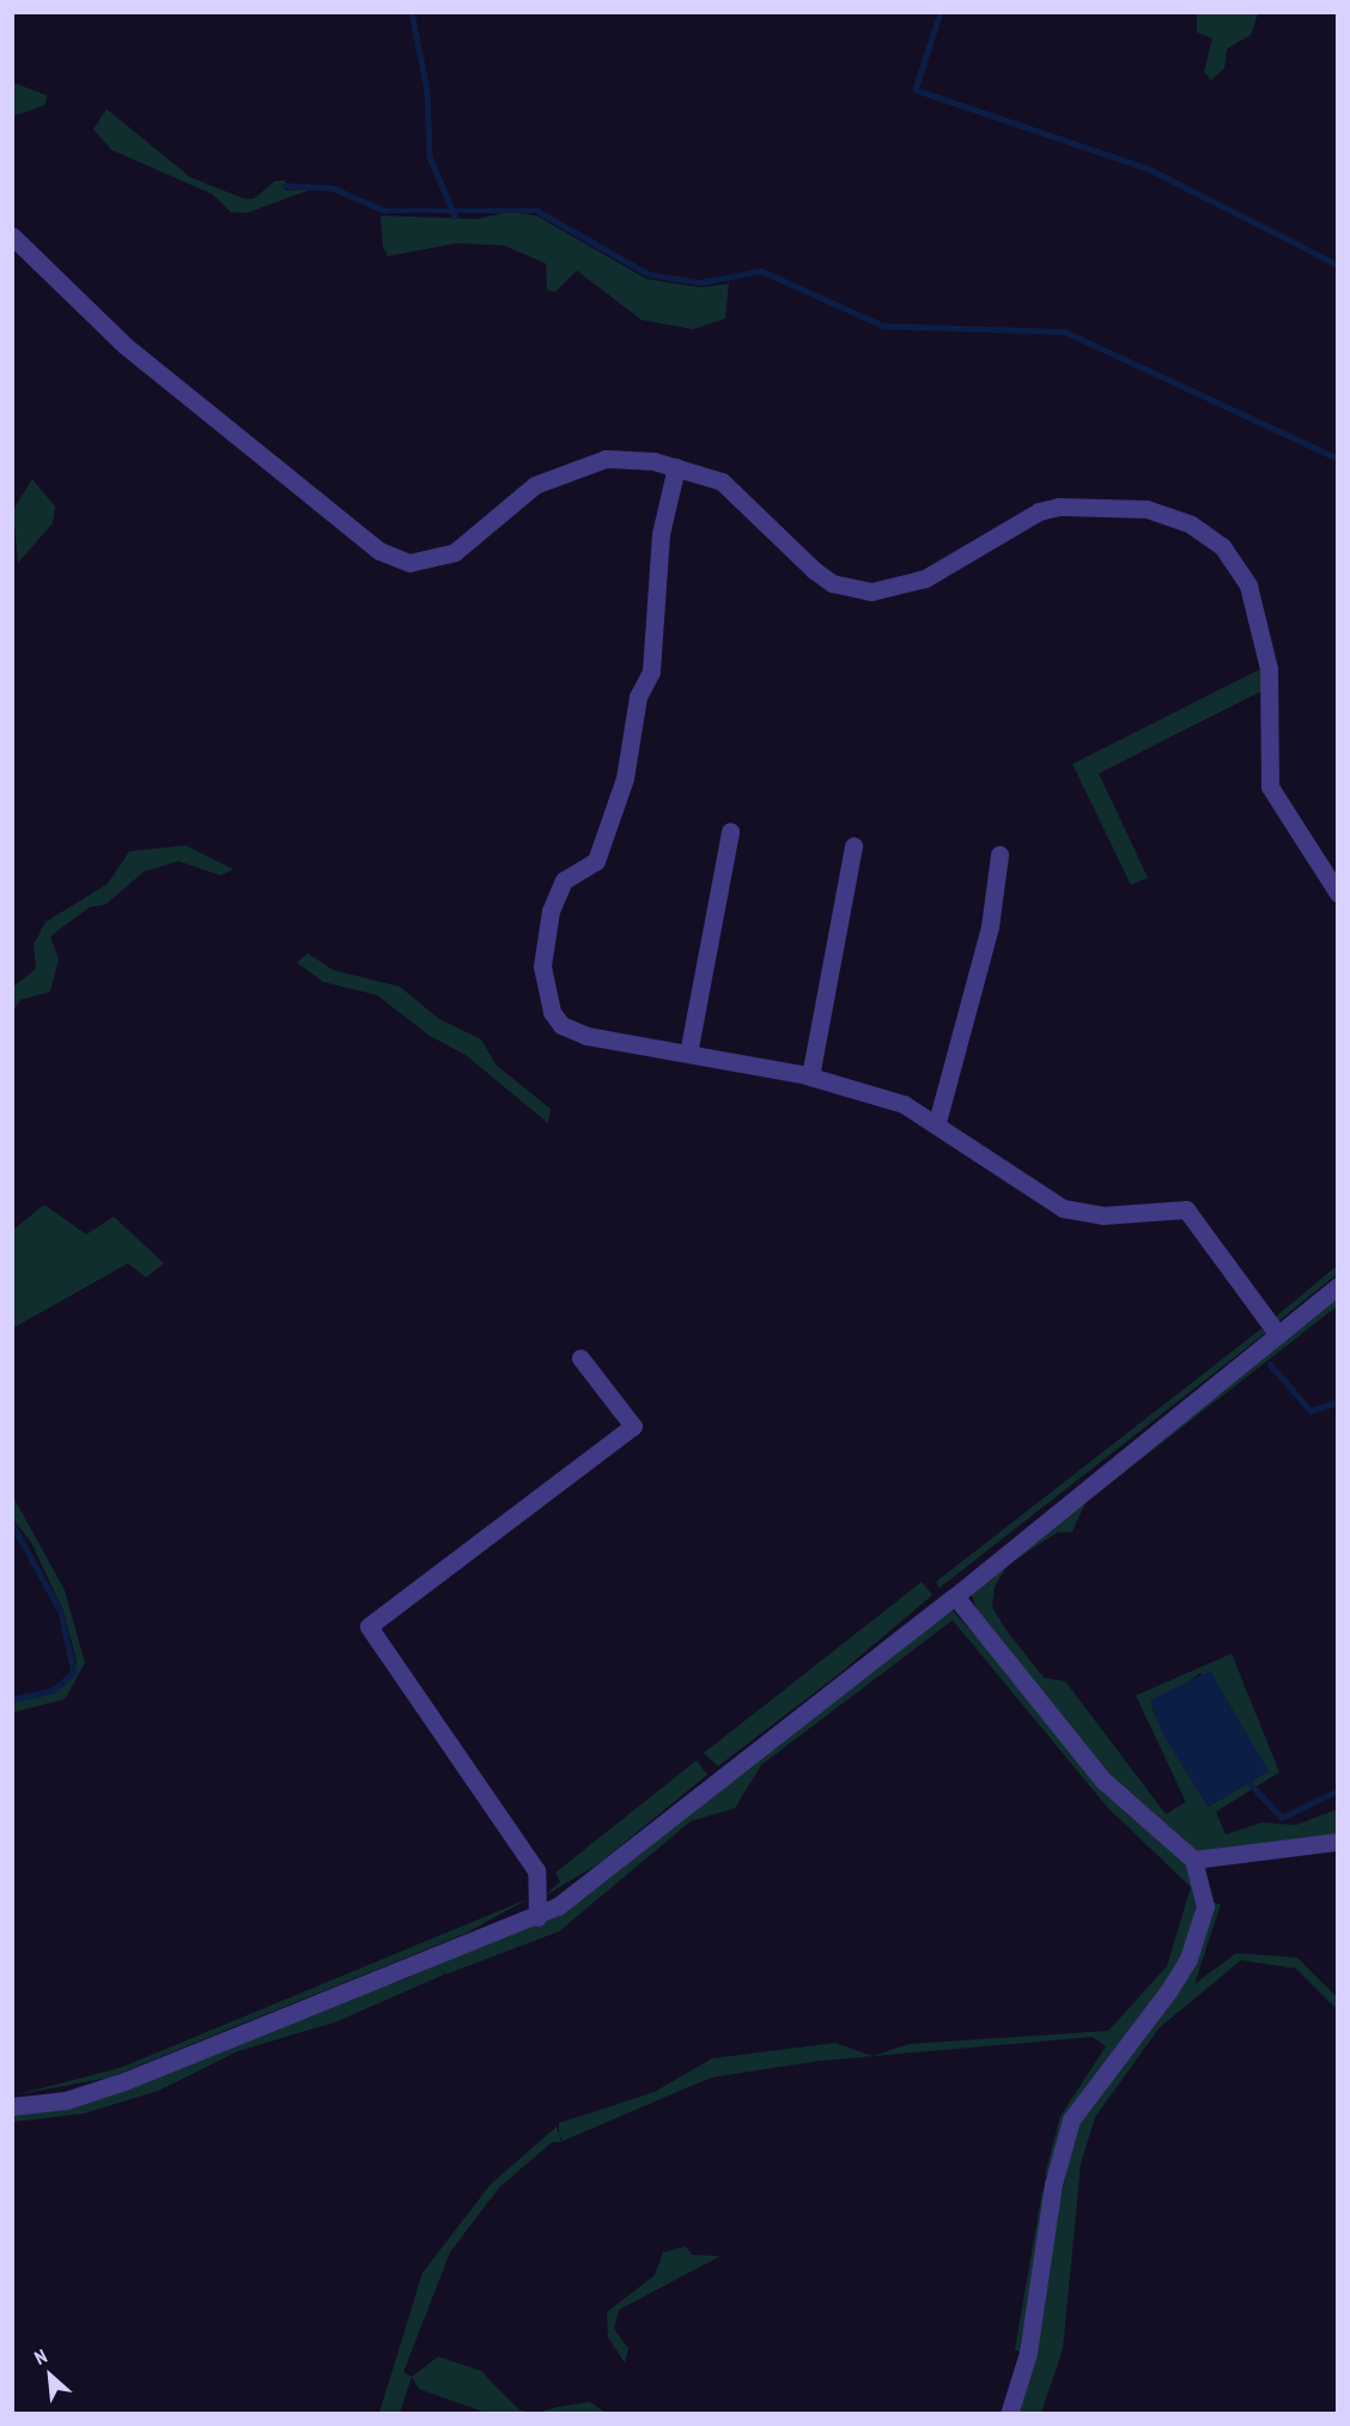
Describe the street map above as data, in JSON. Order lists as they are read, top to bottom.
{
  "north": "top left"
}
